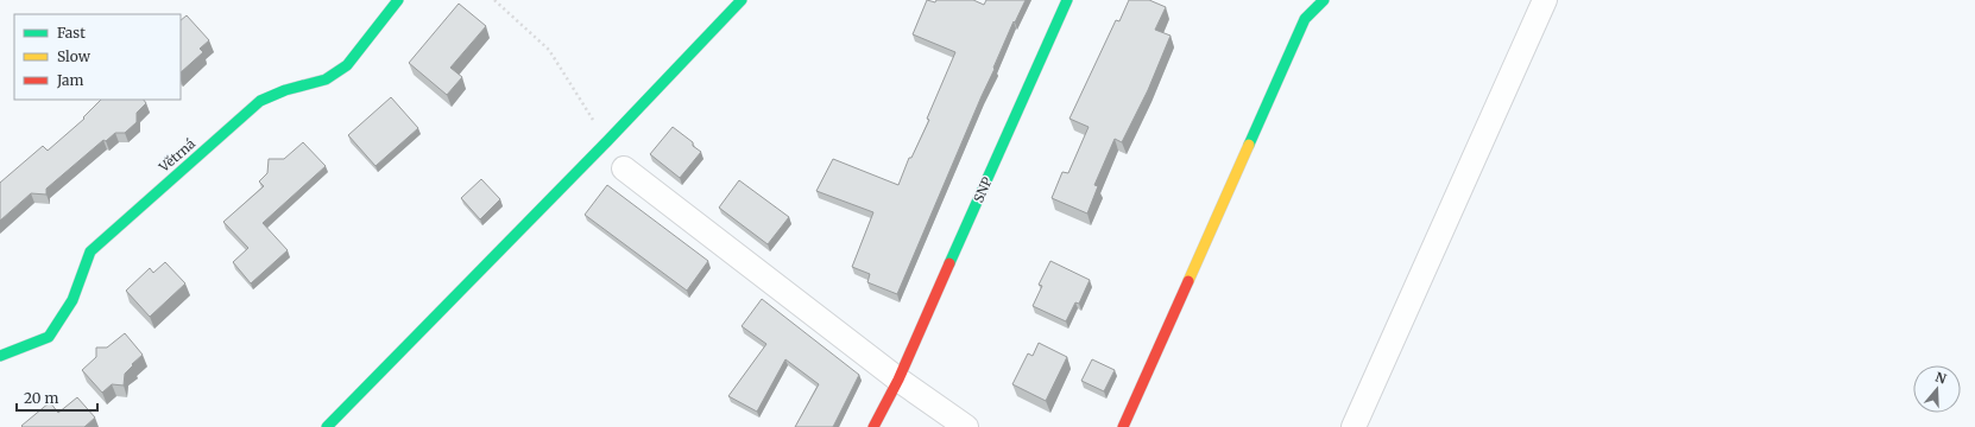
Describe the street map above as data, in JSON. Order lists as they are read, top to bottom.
{
  "streets": {
    "street": ["Větrná", "SNP"]
  },
  "legend": ["Fast", "Slow", "Jam"],
  "scale_bar": "20 m",
  "north": "top"
}
